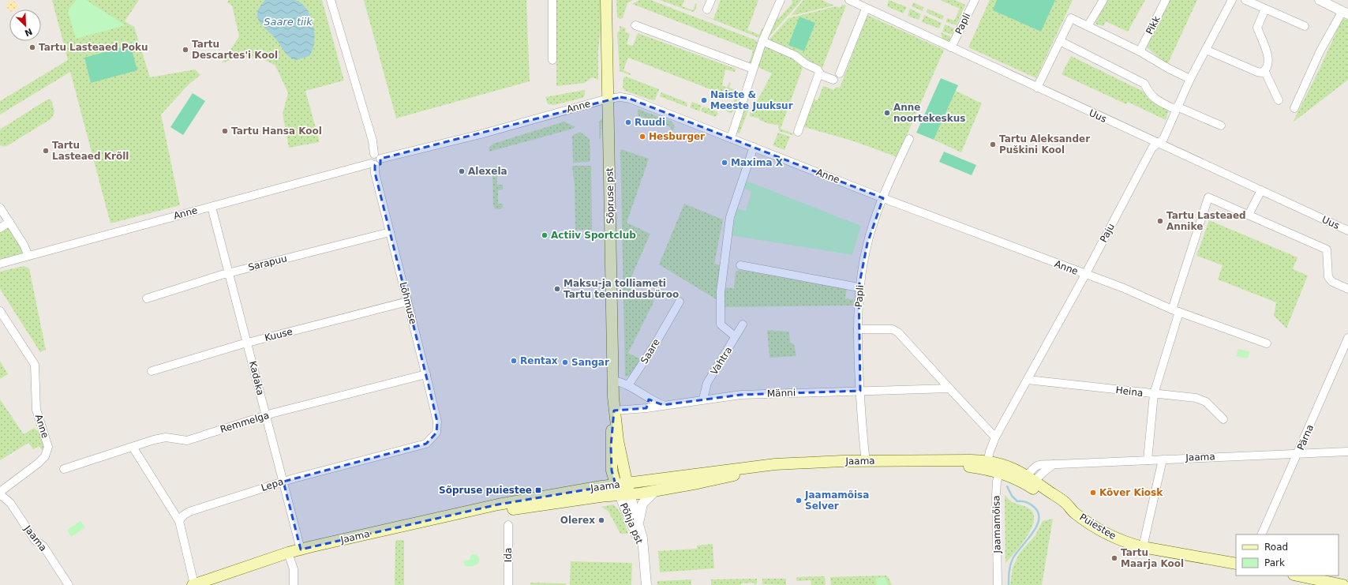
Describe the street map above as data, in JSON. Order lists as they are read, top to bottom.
{
  "streets": {
    "main road": ["Sõpruse pst", "Jaama", "Puiestee"],
    "street": [
      "Papli",
      "Pikk",
      "Anne",
      "Uus",
      "Paju",
      "Sarapuu",
      "Lõhmuse",
      "Kuuse",
      "Saare",
      "Vahtra",
      "Kadaka",
      "Heina",
      "Männi",
      "Remmelga",
      "Pärna",
      "Lepa",
      "Põhja pst",
      "Jaamamõisa",
      "Ida"
    ]
  },
  "crossings": [
    ["Papli", "Anne"],
    ["Papli", "Uus"],
    ["Papli", "Männi"],
    ["Papli", "Jaama"],
    ["Anne", "Sõpruse pst"],
    ["Anne", "Paju"],
    ["Anne", "Lõhmuse"],
    ["Anne", "Kadaka"],
    ["Anne", "Jaama"],
    ["Uus", "Paju"],
    ["Sõpruse pst", "Männi"],
    ["Sõpruse pst", "Jaama"],
    ["Sõpruse pst", "Põhja pst"],
    ["Paju", "Heina"],
    ["Paju", "Jaama"],
    ["Sarapuu", "Lõhmuse"],
    ["Sarapuu", "Kadaka"],
    ["Lõhmuse", "Kuuse"],
    ["Lõhmuse", "Remmelga"],
    ["Lõhmuse", "Lepa"],
    ["Kuuse", "Kadaka"],
    ["Vahtra", "Männi"],
    ["Kadaka", "Remmelga"],
    ["Kadaka", "Jaama"],
    ["Kadaka", "Lepa"],
    ["Pärna", "Jaama"],
    ["Jaama", "Põhja pst"],
    ["Jaama", "Jaamamõisa"],
    ["Jaama", "Puiestee"]
  ],
  "water": ["Saare tiik"],
  "places": {
    "other": [
      "Tartu Lasteaed Poku",
      "Tartu Descartes'i Kool",
      "Naiste & Meeste Juuksur",
      "Anne noortekeskus",
      "Ruudi",
      "Tartu Hansa Kool",
      "Hesburger",
      "Tartu Aleksander Puškini Kool",
      "Tartu Lasteaed Krõll",
      "Maxima X",
      "Alexela",
      "Tartu Lasteaed Annike",
      "Actiiv Sportclub",
      "Maksu-ja tolliameti Tartu teenindusbüroo",
      "Rentax",
      "Sangar",
      "Kõver Kiosk",
      "Jaamamõisa Selver",
      "Olerex",
      "Tartu Maarja Kool"
    ],
    "transit": ["Sõpruse puiestee"]
  },
  "legend": ["Road", "Park"],
  "north": "bottom right"
}
